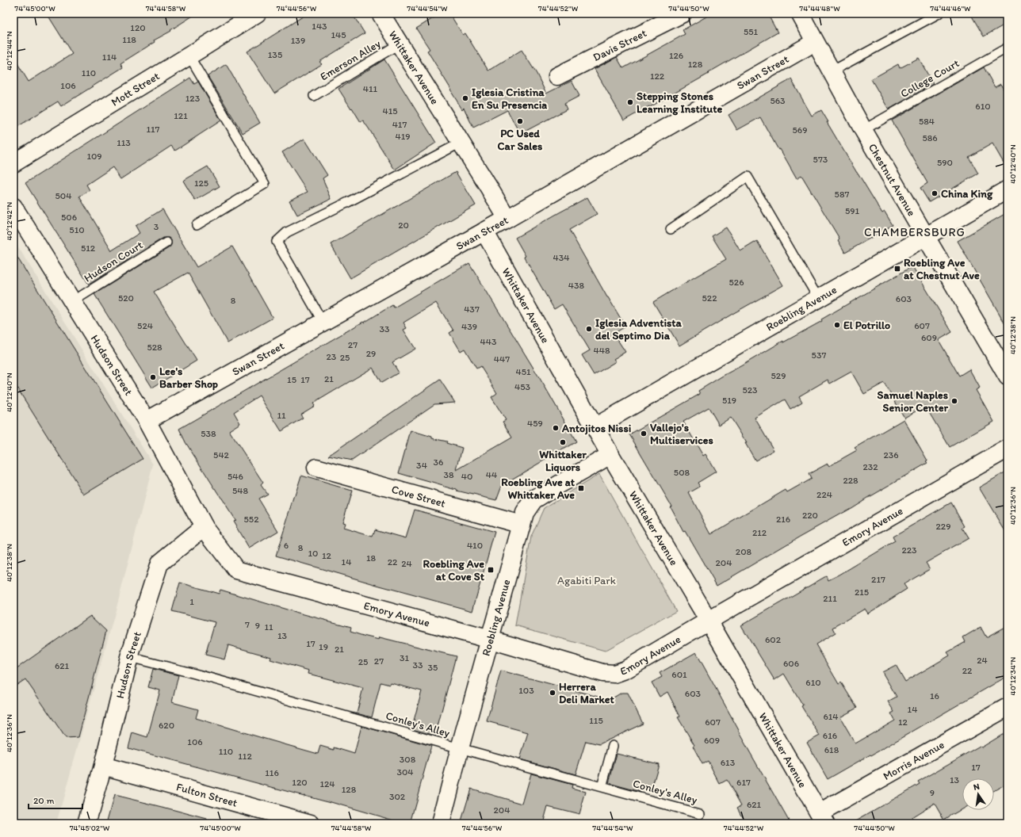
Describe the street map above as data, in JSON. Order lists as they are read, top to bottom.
{
  "streets": {
    "street": [
      "Davis Street",
      "Whittaker Avenue",
      "Swan Street",
      "Mott Street",
      "Chestnut Avenue",
      "Roebling Avenue",
      "Hudson Street",
      "Cove Street",
      "Emory Avenue",
      "Morris Avenue",
      "Fulton Street"
    ],
    "lane": [
      "Emerson Alley",
      "College Court",
      "Hudson Court",
      "Conley's Alley"
    ]
  },
  "crossings": [
    ["Emerson Alley", "Whittaker Avenue"],
    ["Whittaker Avenue", "Swan Street"],
    ["Whittaker Avenue", "Roebling Avenue"],
    ["Whittaker Avenue", "Emory Avenue"],
    ["Whittaker Avenue", "Morris Avenue"],
    ["Swan Street", "Chestnut Avenue"],
    ["Swan Street", "Hudson Street"],
    ["College Court", "Chestnut Avenue"],
    ["Chestnut Avenue", "Roebling Avenue"],
    ["Hudson Court", "Hudson Street"],
    ["Roebling Avenue", "Cove Street"],
    ["Roebling Avenue", "Emory Avenue"],
    ["Roebling Avenue", "Conley's Alley"],
    ["Hudson Street", "Emory Avenue"],
    ["Hudson Street", "Conley's Alley"],
    ["Hudson Street", "Fulton Street"]
  ],
  "districts": ["CHAMBERSBURG"],
  "parks": ["Agabiti Park"],
  "places": {
    "other": [
      "Iglesia Cristina En Su Presencia",
      "Stepping Stones Learning Institute",
      "PC Used Car Sales",
      "China King",
      "El Potrillo",
      "Iglesia Adventista del Septimo Dia",
      "Lee's Barber Shop",
      "Samuel Naples Senior Center",
      "Antojitos Nissi",
      "Vallejo's Multiservices",
      "Whittaker Liquors",
      "Herrera Deli Market"
    ],
    "transit": ["Roebling Ave at Chestnut Ave", "Roebling Ave at Whittaker Ave", "Roebling Ave at Cove St"]
  },
  "house_numbers": [
    "143",
    "120",
    "551",
    "145",
    "118",
    "139",
    "135",
    "126",
    "114",
    "128",
    "110",
    "122",
    "106",
    "411",
    "123",
    "563",
    "610",
    "415",
    "121",
    "584",
    "417",
    "117",
    "569",
    "419",
    "586",
    "113",
    "109",
    "573",
    "590",
    "125",
    "587",
    "504",
    "591",
    "506",
    "20",
    "3",
    "510",
    "512",
    "434",
    "526",
    "438",
    "520",
    "522",
    "603",
    "8",
    "437",
    "524",
    "607",
    "439",
    "33",
    "609",
    "443",
    "27",
    "528",
    "448",
    "29",
    "537",
    "23",
    "25",
    "447",
    "451",
    "529",
    "21",
    "15",
    "17",
    "453",
    "523",
    "519",
    "11",
    "459",
    "538",
    "542",
    "236",
    "36",
    "34",
    "232",
    "508",
    "38",
    "44",
    "546",
    "40",
    "228",
    "548",
    "224",
    "220",
    "552",
    "216",
    "229",
    "212",
    "6",
    "410",
    "8",
    "223",
    "208",
    "10",
    "12",
    "18",
    "14",
    "22",
    "204",
    "24",
    "217",
    "215",
    "211",
    "1",
    "7",
    "9",
    "11",
    "13",
    "602",
    "17",
    "19",
    "21",
    "31",
    "24",
    "27",
    "25",
    "606",
    "33",
    "621",
    "35",
    "22",
    "601",
    "610",
    "103",
    "603",
    "16",
    "14",
    "614",
    "115",
    "607",
    "12",
    "620",
    "616",
    "609",
    "106",
    "618",
    "110",
    "112",
    "308",
    "613",
    "17",
    "304",
    "116",
    "13",
    "120",
    "617",
    "124",
    "128",
    "9",
    "302",
    "621",
    "204"
  ],
  "scale_bar": "20 m",
  "north": "top",
  "coordinates": [
    "74°45'00\"W",
    "74°44'58\"W",
    "74°44'56\"W",
    "74°44'54\"W",
    "74°44'52\"W",
    "74°44'50\"W",
    "74°44'48\"W",
    "74°44'46\"W",
    "40°12'44\"N",
    "40°12'40\"N",
    "40°12'42\"N",
    "40°12'38\"N",
    "40°12'36\"N",
    "40°12'34\"N",
    "74°45'02\"W"
  ]
}
